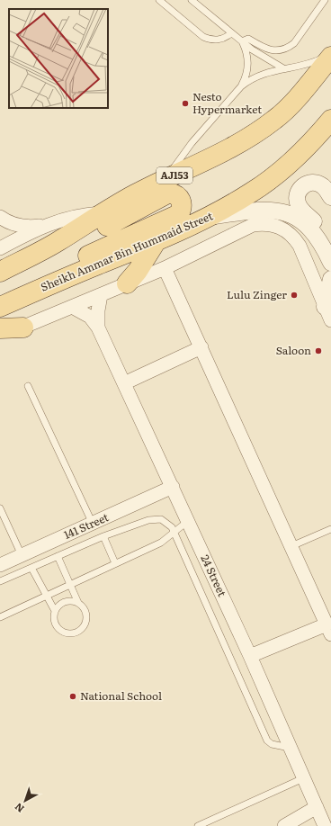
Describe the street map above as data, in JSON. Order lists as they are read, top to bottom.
{
  "streets": {
    "main road": ["AJ153", "Sheikh Ammar Bin Hummaid Street"],
    "street": ["141 Street", "24 Street"]
  },
  "crossings": [
    ["141 Street", "24 Street"]
  ],
  "places": [
    "Nesto Hypermarket",
    "Lulu Zinger",
    "Saloon",
    "National School"
  ],
  "north": "bottom left"
}
